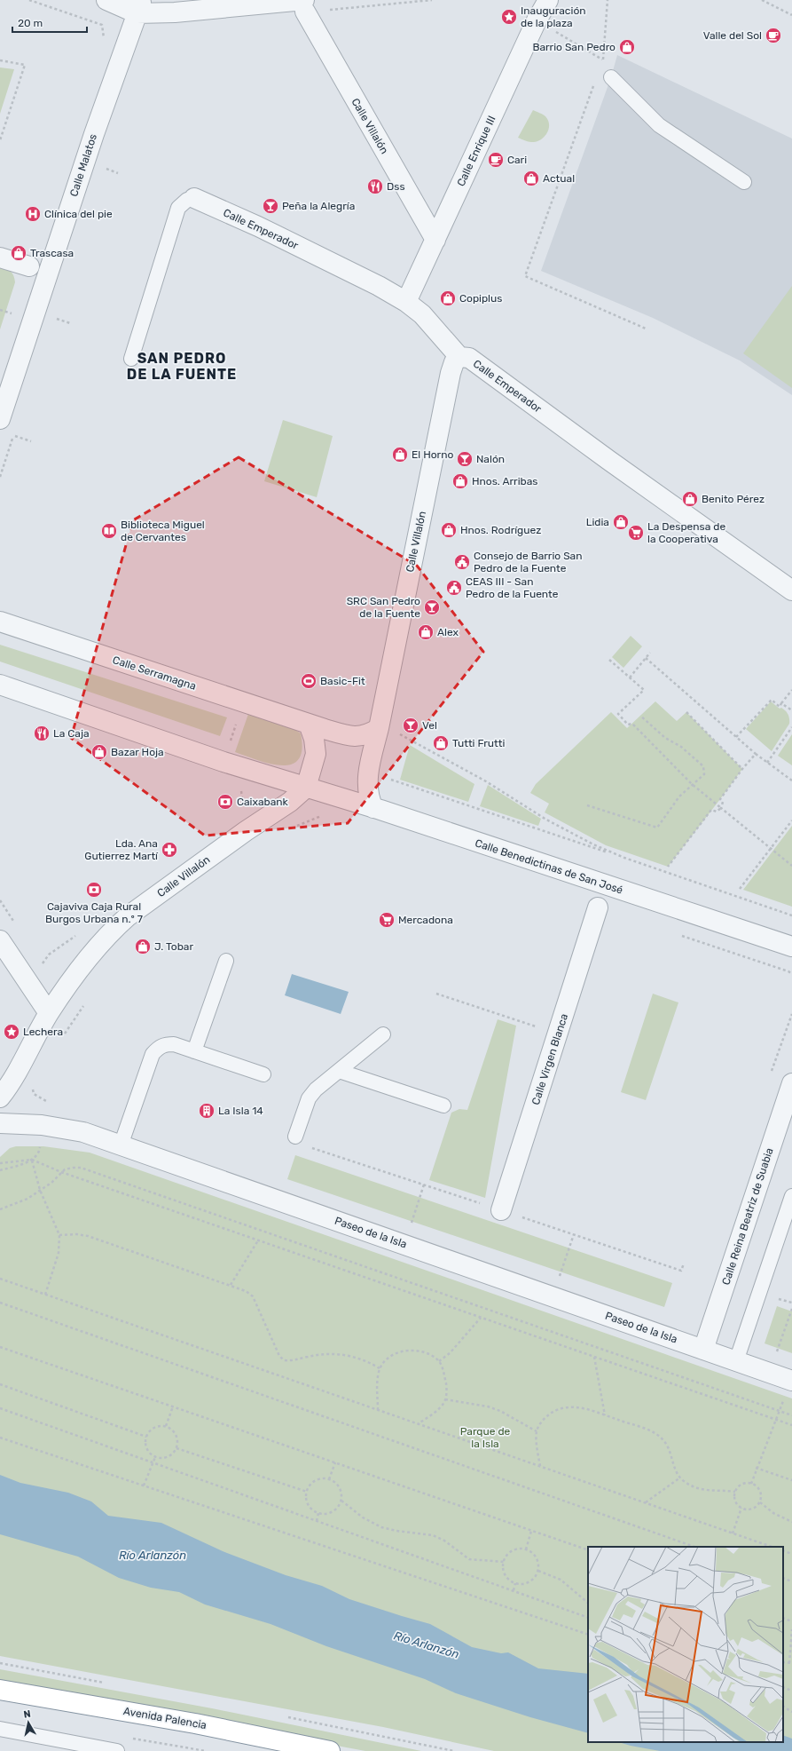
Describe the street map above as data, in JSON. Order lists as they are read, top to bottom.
{
  "streets": {
    "highway": ["Avenida Palencia"],
    "street": [
      "Calle Villalón",
      "Calle Enrique III",
      "Calle Malatos",
      "Calle Emperador",
      "Calle Serramagna",
      "Calle Benedictinas de San José",
      "Calle Virgen Blanca",
      "Calle Reina Beatriz de Suabia",
      "Paseo de la Isla"
    ]
  },
  "crossings": [
    ["Calle Villalón", "Calle Enrique III"],
    ["Calle Villalón", "Calle Emperador"],
    ["Calle Villalón", "Calle Benedictinas de San José"],
    ["Calle Enrique III", "Calle Emperador"],
    ["Calle Reina Beatriz de Suabia", "Paseo de la Isla"]
  ],
  "districts": ["SAN PEDRO DE LA FUENTE"],
  "water": ["Río Arlanzón"],
  "parks": ["Parque de la Isla"],
  "places": {
    "place": ["Inauguración de la plaza", "Lechera"],
    "cafe": ["Valle del Sol", "Cari"],
    "shop": [
      "Barrio San Pedro",
      "Actual",
      "Trascasa",
      "Copiplus",
      "El Horno",
      "Hnos. Arribas",
      "Benito Pérez",
      "Lidia",
      "Hnos. Rodríguez",
      "Alex",
      "Tutti Frutti",
      "Bazar Hoja",
      "J. Tobar"
    ],
    "restaurant": ["Dss", "La Caja"],
    "bar": [
      "Peña la Alegría",
      "Nalón",
      "SRC San Pedro de la Fuente",
      "Vel"
    ],
    "hospital": ["Clínica del pie"],
    "library": ["Biblioteca Miguel de Cervantes"],
    "supermarket": ["La Despensa de la Cooperativa", "Mercadona"],
    "public building": ["Consejo de Barrio San Pedro de la Fuente", "CEAS III - San Pedro de la Fuente"],
    "sports": ["Basic-Fit"],
    "bank": ["Caixabank", "Cajaviva Caja Rural Burgos Urbana n.º 7"],
    "pharmacy": ["Lda. Ana Gutierrez Martí"],
    "building": ["La Isla 14"]
  },
  "scale_bar": "20 m",
  "north": "top"
}
